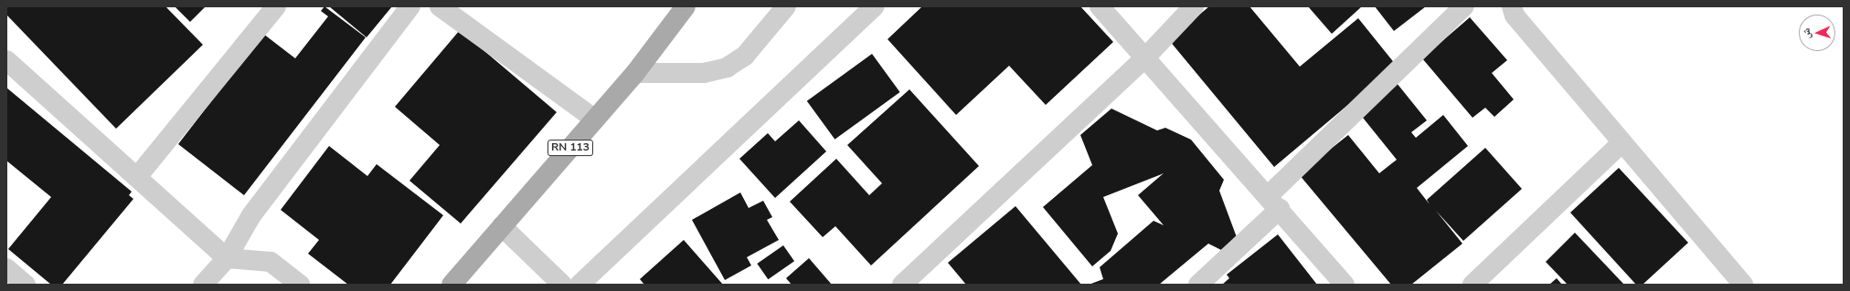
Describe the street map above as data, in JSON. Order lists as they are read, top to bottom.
{
  "streets": {
    "main road": ["RN 113"]
  },
  "north": "left"
}
